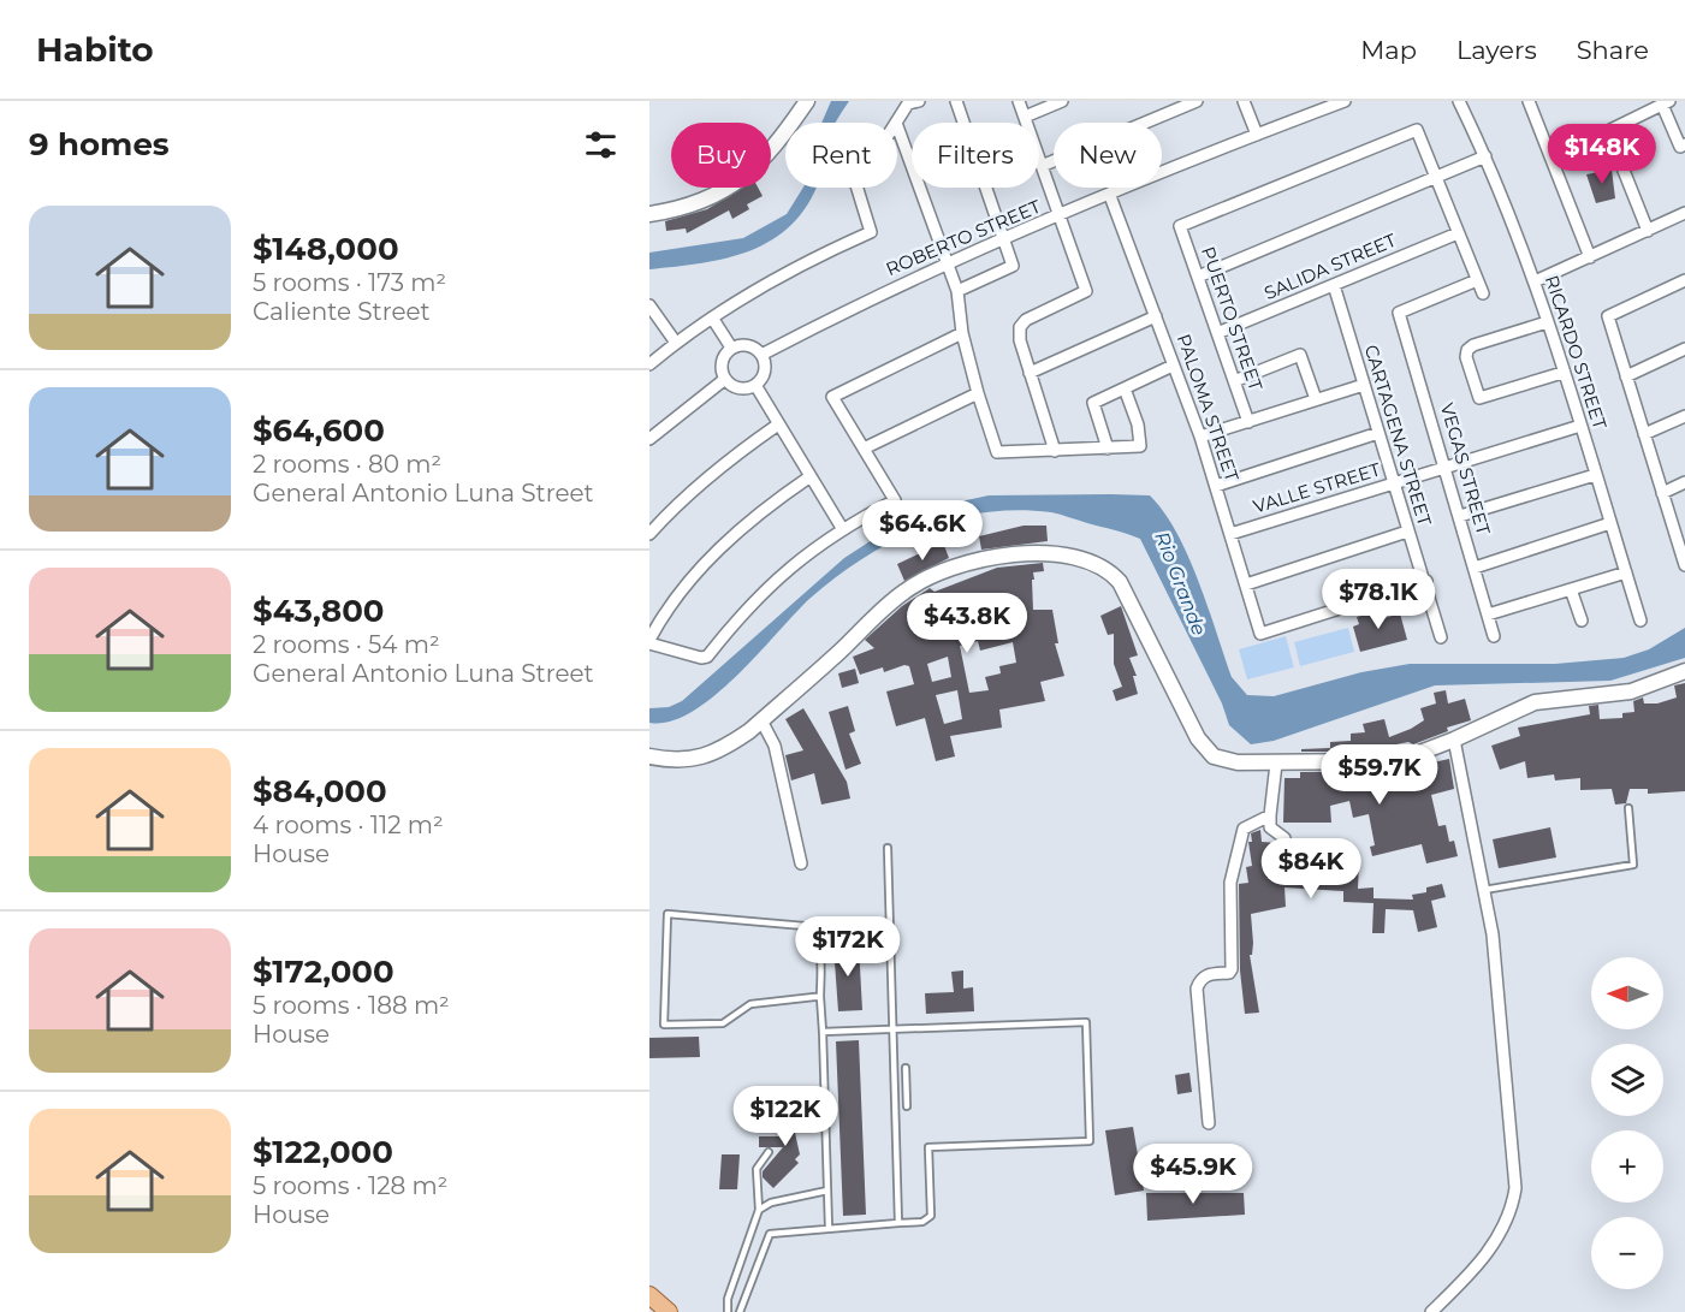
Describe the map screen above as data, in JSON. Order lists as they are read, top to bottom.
{
  "streets": {
    "street": [
      "ROBERTO STREET",
      "SALIDA STREET",
      "PUERTO STREET",
      "RICARDO STREET",
      "PALOMA STREET",
      "CARTAGENA STREET",
      "VEGAS STREET",
      "VALLE STREET"
    ]
  },
  "crossings": [
    ["ROBERTO STREET", "PALOMA STREET"],
    ["SALIDA STREET", "PUERTO STREET"],
    ["SALIDA STREET", "CARTAGENA STREET"],
    ["RICARDO STREET", "VALLE STREET"],
    ["PALOMA STREET", "CARTAGENA STREET"],
    ["PALOMA STREET", "VALLE STREET"],
    ["CARTAGENA STREET", "VALLE STREET"],
    ["VEGAS STREET", "VALLE STREET"]
  ],
  "water": ["Rio Grande"],
  "north": "left",
  "page": {
    "header": "Habito",
    "nav": ["Map", "Layers", "Share"],
    "heading": "9 homes",
    "chip": [
      "Buy",
      "Rent",
      "Filters",
      "New"
    ],
    "price": [
      "$148K",
      "$64.6K",
      "$78.1K",
      "$43.8K",
      "$59.7K",
      "$84K",
      "$172K",
      "$122K",
      "$45.9K"
    ],
    "list": [
      {
        "name": "$148,000",
        "note": "5 rooms · 173 m² · Caliente Street"
      },
      {
        "name": "$64,600",
        "note": "2 rooms · 80 m² · General Antonio Luna Street"
      },
      {
        "name": "$43,800",
        "note": "2 rooms · 54 m² · General Antonio Luna Street"
      },
      {
        "name": "$84,000",
        "note": "4 rooms · 112 m² · House"
      },
      {
        "name": "$172,000",
        "note": "5 rooms · 188 m² · House"
      },
      {
        "name": "$122,000",
        "note": "5 rooms · 128 m² · House"
      }
    ],
    "map_buttons": ["+", "−"]
  }
}
